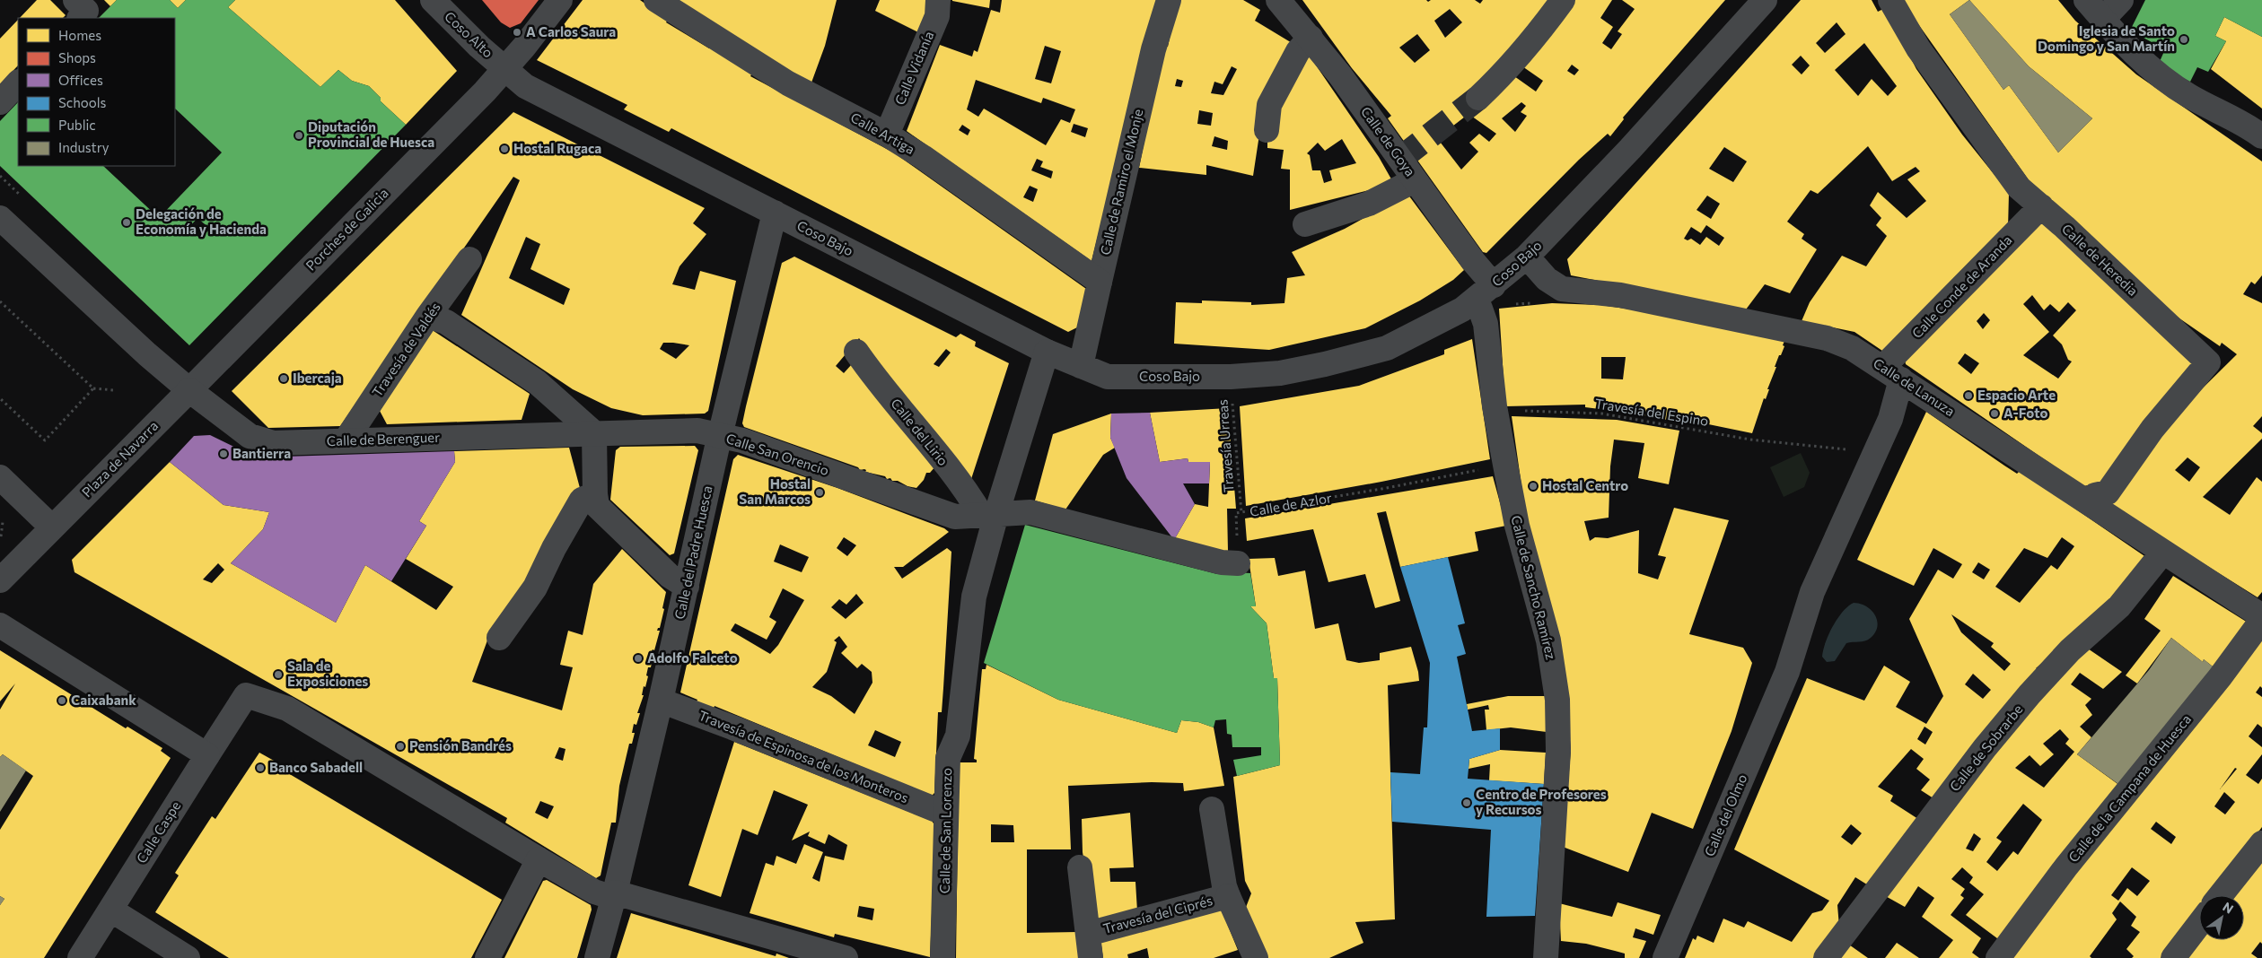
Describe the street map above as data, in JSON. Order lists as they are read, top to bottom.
{
  "streets": {
    "street": [
      "Coso Alto",
      "Calle Vidanía",
      "Calle Artiga",
      "Calle de Goya",
      "Calle de Ramiro el Monje",
      "Porches de Galicia",
      "Coso Bajo",
      "Calle de Heredia",
      "Calle Conde de Aranda",
      "Travesía de Valdés",
      "Calle de Lanuza",
      "Calle del Lirio",
      "Calle de Berenguer",
      "Calle San Orencio",
      "Plaza de Navarra",
      "Calle del Padre Huesca",
      "Calle de Sancho Ramírez",
      "Calle de Sobrarbe",
      "Travesía de Espinosa de los Monteros",
      "Calle de la Campana de Huesca",
      "Calle del Olmo",
      "Calle de San Lorenzo",
      "Calle Caspe",
      "Travesía del Ciprés"
    ],
    "path": ["Travesía del Espino", "Travesía Urreas", "Calle de Azlor"]
  },
  "crossings": [
    ["Coso Alto", "Porches de Galicia"],
    ["Coso Alto", "Coso Bajo"],
    ["Calle Vidanía", "Calle Artiga"],
    ["Calle Artiga", "Calle de Ramiro el Monje"],
    ["Calle de Goya", "Coso Bajo"],
    ["Calle de Ramiro el Monje", "Coso Bajo"],
    ["Porches de Galicia", "Coso Bajo"],
    ["Porches de Galicia", "Calle de Berenguer"],
    ["Porches de Galicia", "Plaza de Navarra"],
    ["Coso Bajo", "Calle de Lanuza"],
    ["Coso Bajo", "Travesía Urreas"],
    ["Coso Bajo", "Calle del Padre Huesca"],
    ["Coso Bajo", "Calle de Sancho Ramírez"],
    ["Coso Bajo", "Calle de San Lorenzo"],
    ["Calle de Heredia", "Calle Conde de Aranda"],
    ["Calle de Heredia", "Calle de Lanuza"],
    ["Calle Conde de Aranda", "Calle de Lanuza"],
    ["Calle Conde de Aranda", "Calle del Olmo"],
    ["Travesía de Valdés", "Calle de Berenguer"],
    ["Calle de Lanuza", "Calle de Sobrarbe"],
    ["Calle de Lanuza", "Calle del Olmo"],
    ["Travesía del Espino", "Calle de Sancho Ramírez"],
    ["Calle del Lirio", "Calle San Orencio"],
    ["Calle del Lirio", "Calle de San Lorenzo"],
    ["Calle de Berenguer", "Calle San Orencio"],
    ["Calle de Berenguer", "Plaza de Navarra"],
    ["Travesía Urreas", "Calle de Azlor"],
    ["Calle San Orencio", "Calle del Padre Huesca"],
    ["Calle San Orencio", "Calle de San Lorenzo"],
    ["Calle de Azlor", "Calle de Sancho Ramírez"],
    ["Calle del Padre Huesca", "Travesía de Espinosa de los Monteros"],
    ["Travesía de Espinosa de los Monteros", "Calle de San Lorenzo"]
  ],
  "places": [
    "A Carlos Saura",
    "Iglesia de Santo Domingo y San Martín",
    "Diputación Provincial de Huesca",
    "Hostal Rugaca",
    "Delegación de Economía y Hacienda",
    "Ibercaja",
    "Espacio Arte",
    "A-Foto",
    "Bantierra",
    "Hostal Centro",
    "Hostal San Marcos",
    "Adolfo Falceto",
    "Sala de Exposiciones",
    "Caixabank",
    "Pensión Bandrés",
    "Banco Sabadell",
    "Centro de Profesores y Recursos"
  ],
  "legend": [
    "Homes",
    "Shops",
    "Offices",
    "Schools",
    "Public",
    "Industry"
  ],
  "north": "top right"
}
